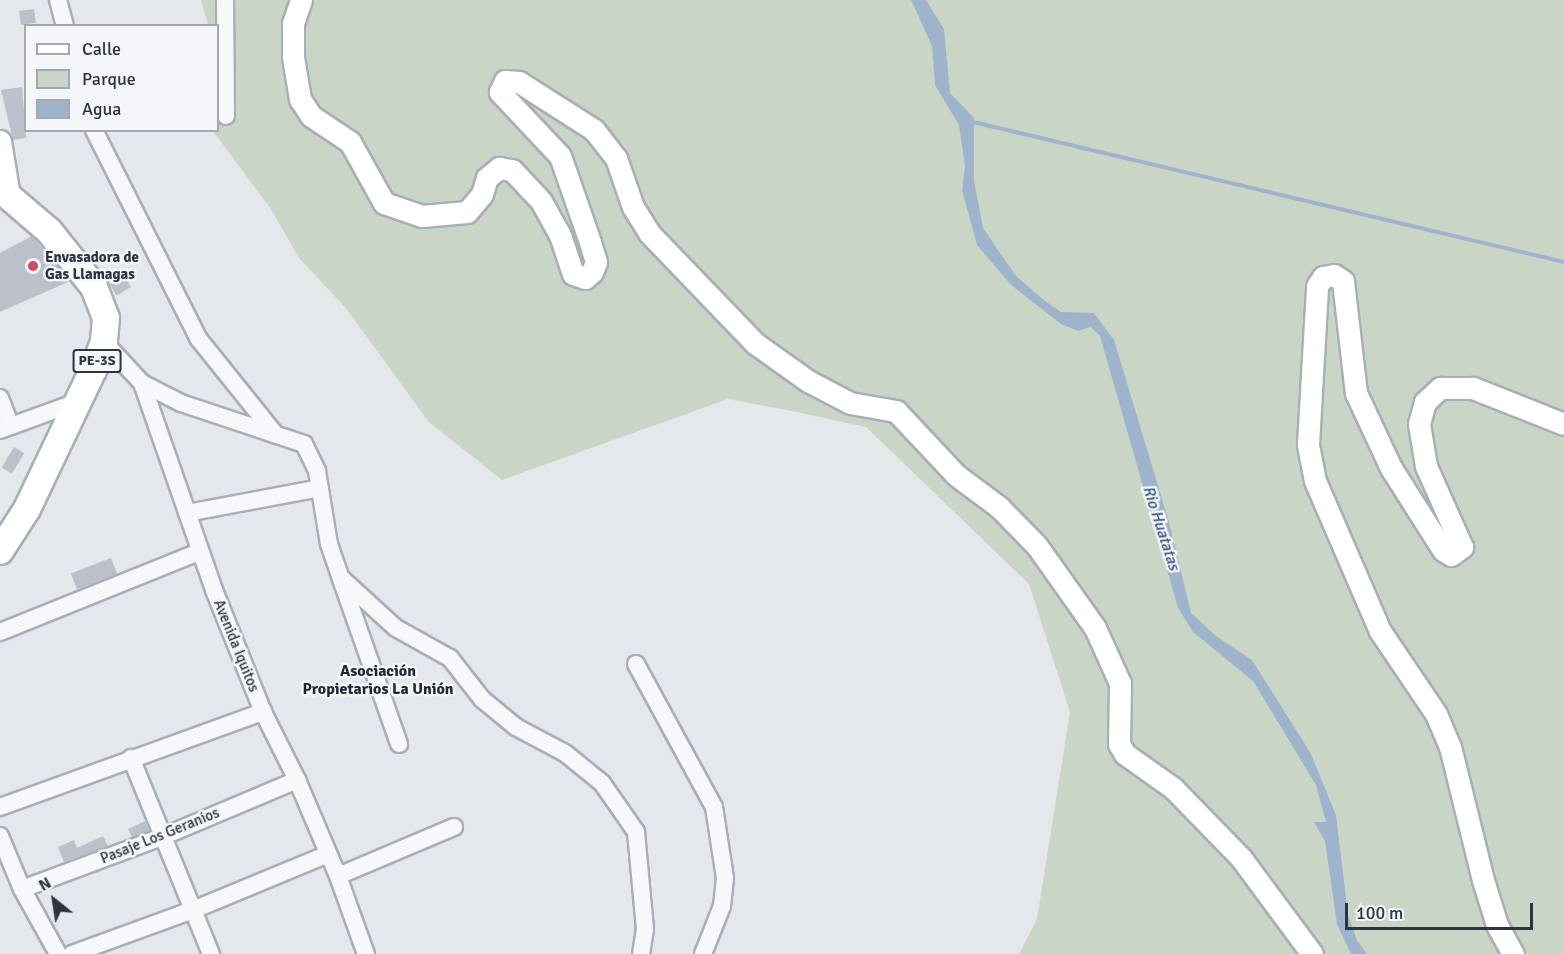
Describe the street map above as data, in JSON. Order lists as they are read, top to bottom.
{
  "streets": {
    "highway": ["PE-3S"],
    "street": ["Avenida Iquitos", "Pasaje Los Geranios"]
  },
  "crossings": [
    ["PE-3S", "Avenida Iquitos"],
    ["Avenida Iquitos", "Pasaje Los Geranios"]
  ],
  "districts": ["Asociación Propietarios La Unión"],
  "water": ["Rio Huatatas"],
  "places": ["Envasadora de Gas Llamagas"],
  "legend": ["Calle", "Parque", "Agua"],
  "scale_bar": "100 m",
  "north": "top left"
}
